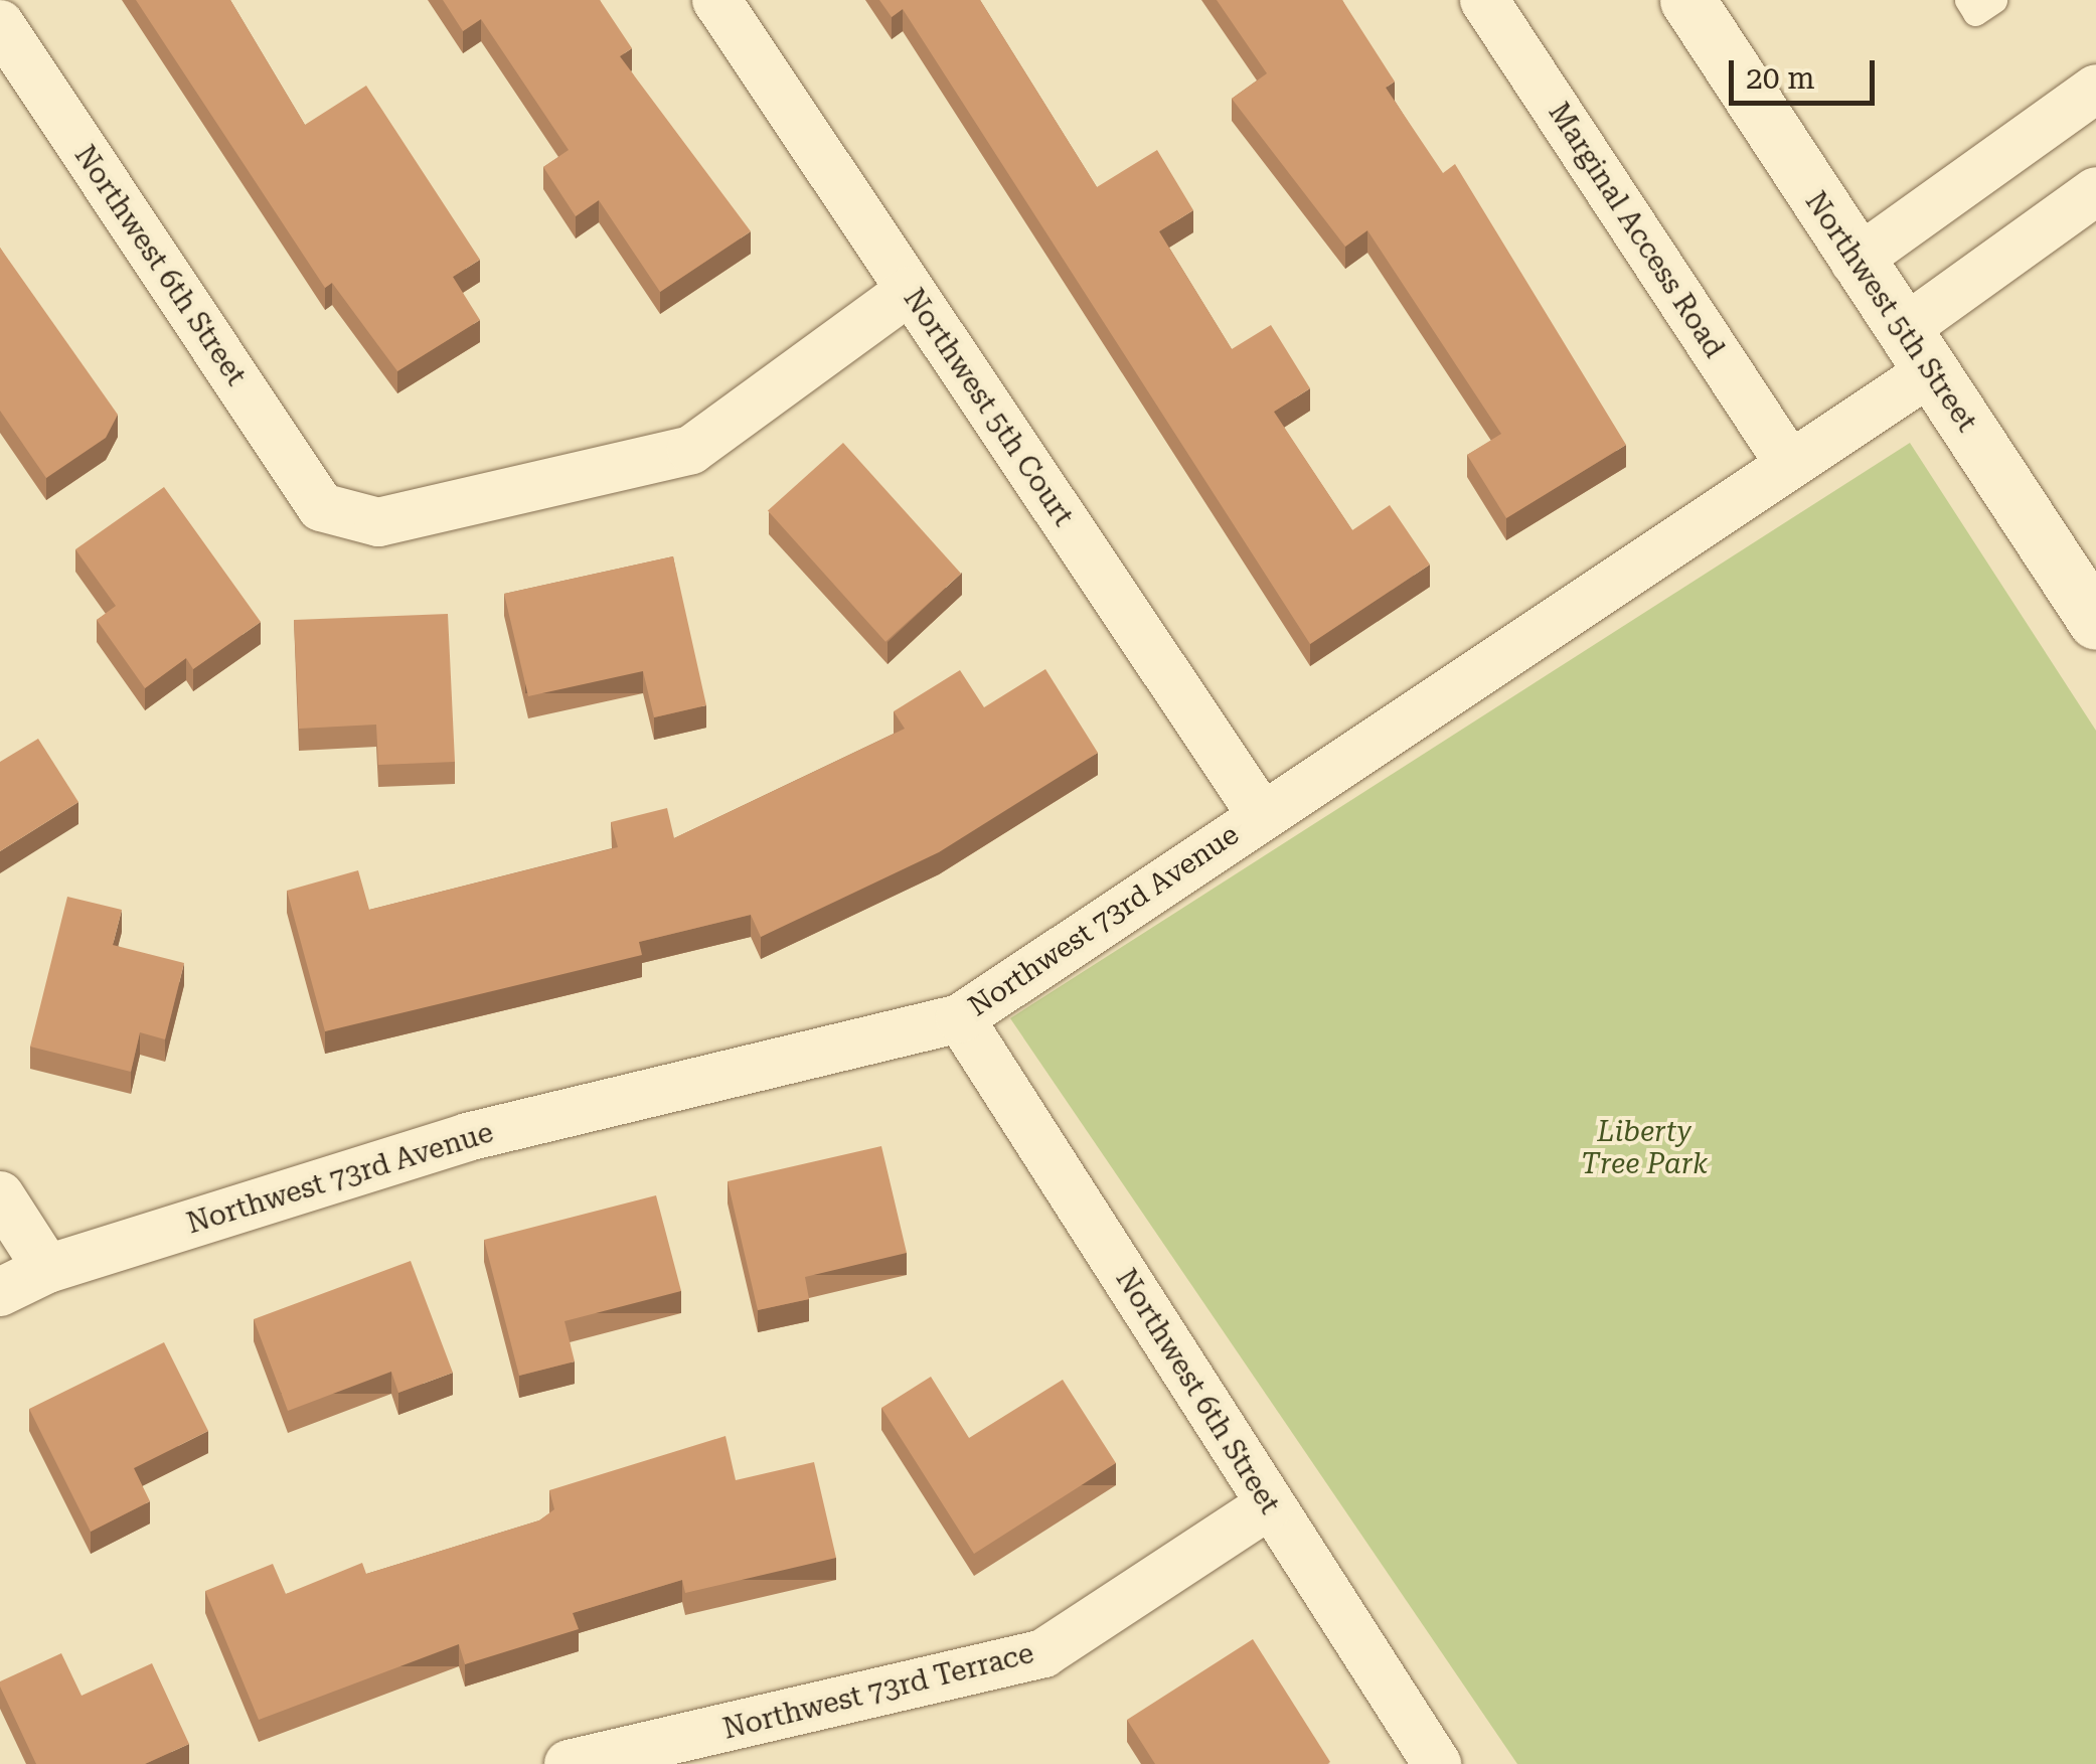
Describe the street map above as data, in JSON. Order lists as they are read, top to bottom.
{
  "streets": {
    "street": [
      "Marginal Access Road",
      "Northwest 6th Street",
      "Northwest 5th Street",
      "Northwest 5th Court",
      "Northwest 73rd Avenue",
      "Northwest 73rd Terrace"
    ]
  },
  "crossings": [
    ["Marginal Access Road", "Northwest 73rd Avenue"],
    ["Northwest 6th Street", "Northwest 5th Court"],
    ["Northwest 6th Street", "Northwest 73rd Avenue"],
    ["Northwest 6th Street", "Northwest 73rd Terrace"],
    ["Northwest 5th Street", "Northwest 73rd Avenue"],
    ["Northwest 5th Court", "Northwest 73rd Avenue"]
  ],
  "parks": ["Liberty Tree Park"],
  "scale_bar": "20 m"
}
